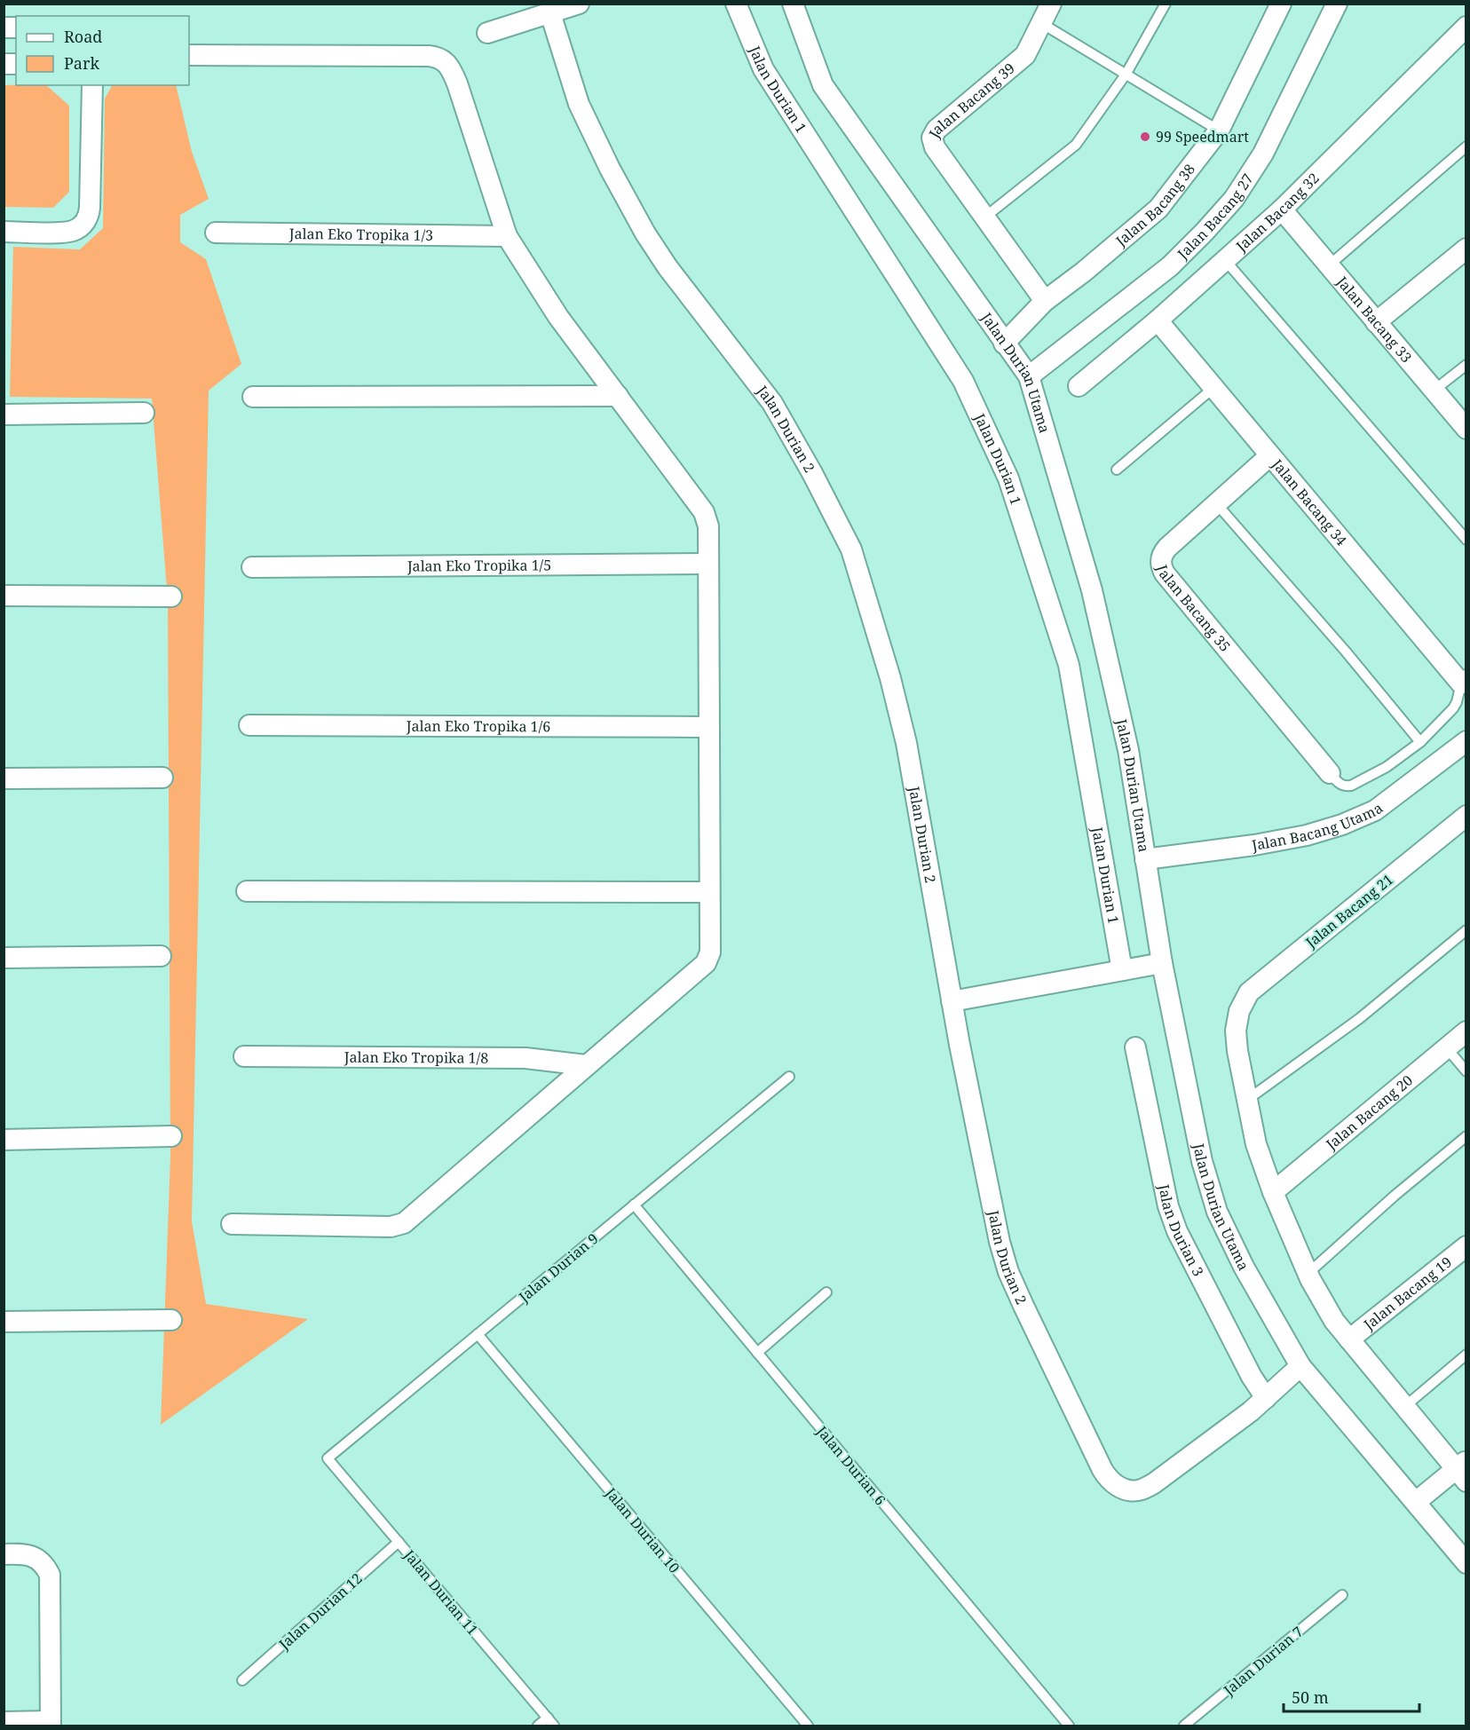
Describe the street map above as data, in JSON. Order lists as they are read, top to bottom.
{
  "streets": {
    "street": [
      "Jalan Durian 1",
      "Jalan Bacang 39",
      "Jalan Bacang 38",
      "Jalan Bacang 32",
      "Jalan Bacang 27",
      "Jalan Eko Tropika 1/3",
      "Jalan Bacang 33",
      "Jalan Durian Utama",
      "Jalan Durian 2",
      "Jalan Bacang 34",
      "Jalan Eko Tropika 1/5",
      "Jalan Bacang 35",
      "Jalan Eko Tropika 1/6",
      "Jalan Bacang Utama",
      "Jalan Bacang 21",
      "Jalan Eko Tropika 1/8",
      "Jalan Bacang 20",
      "Jalan Durian 3",
      "Jalan Bacang 19"
    ],
    "lane": [
      "Jalan Durian 9",
      "Jalan Durian 6",
      "Jalan Durian 10",
      "Jalan Durian 11",
      "Jalan Durian 12",
      "Jalan Durian 7"
    ]
  },
  "crossings": [
    ["Jalan Bacang 39", "Jalan Bacang 38"],
    ["Jalan Bacang 38", "Jalan Durian Utama"],
    ["Jalan Bacang 32", "Jalan Bacang 33"],
    ["Jalan Bacang 32", "Jalan Bacang 34"],
    ["Jalan Bacang 27", "Jalan Durian Utama"],
    ["Jalan Durian Utama", "Jalan Durian 2"],
    ["Jalan Durian Utama", "Jalan Bacang Utama"],
    ["Jalan Durian 2", "Jalan Durian 3"],
    ["Jalan Bacang 34", "Jalan Bacang 35"],
    ["Jalan Durian 9", "Jalan Durian 6"],
    ["Jalan Durian 9", "Jalan Durian 10"],
    ["Jalan Durian 9", "Jalan Durian 11"],
    ["Jalan Durian 11", "Jalan Durian 12"]
  ],
  "places": ["99 Speedmart"],
  "legend": ["Road", "Park"],
  "scale_bar": "50 m"
}
